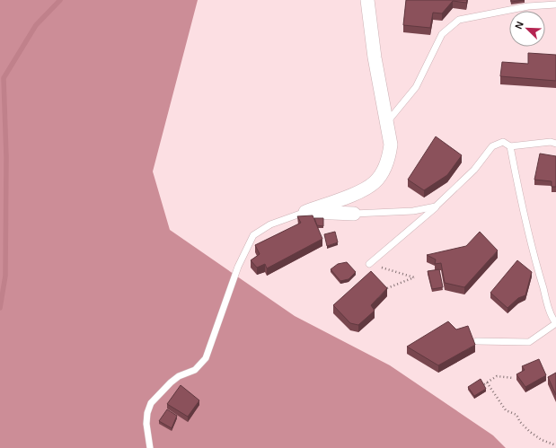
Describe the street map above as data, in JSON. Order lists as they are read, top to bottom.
{
  "north": "top left"
}
